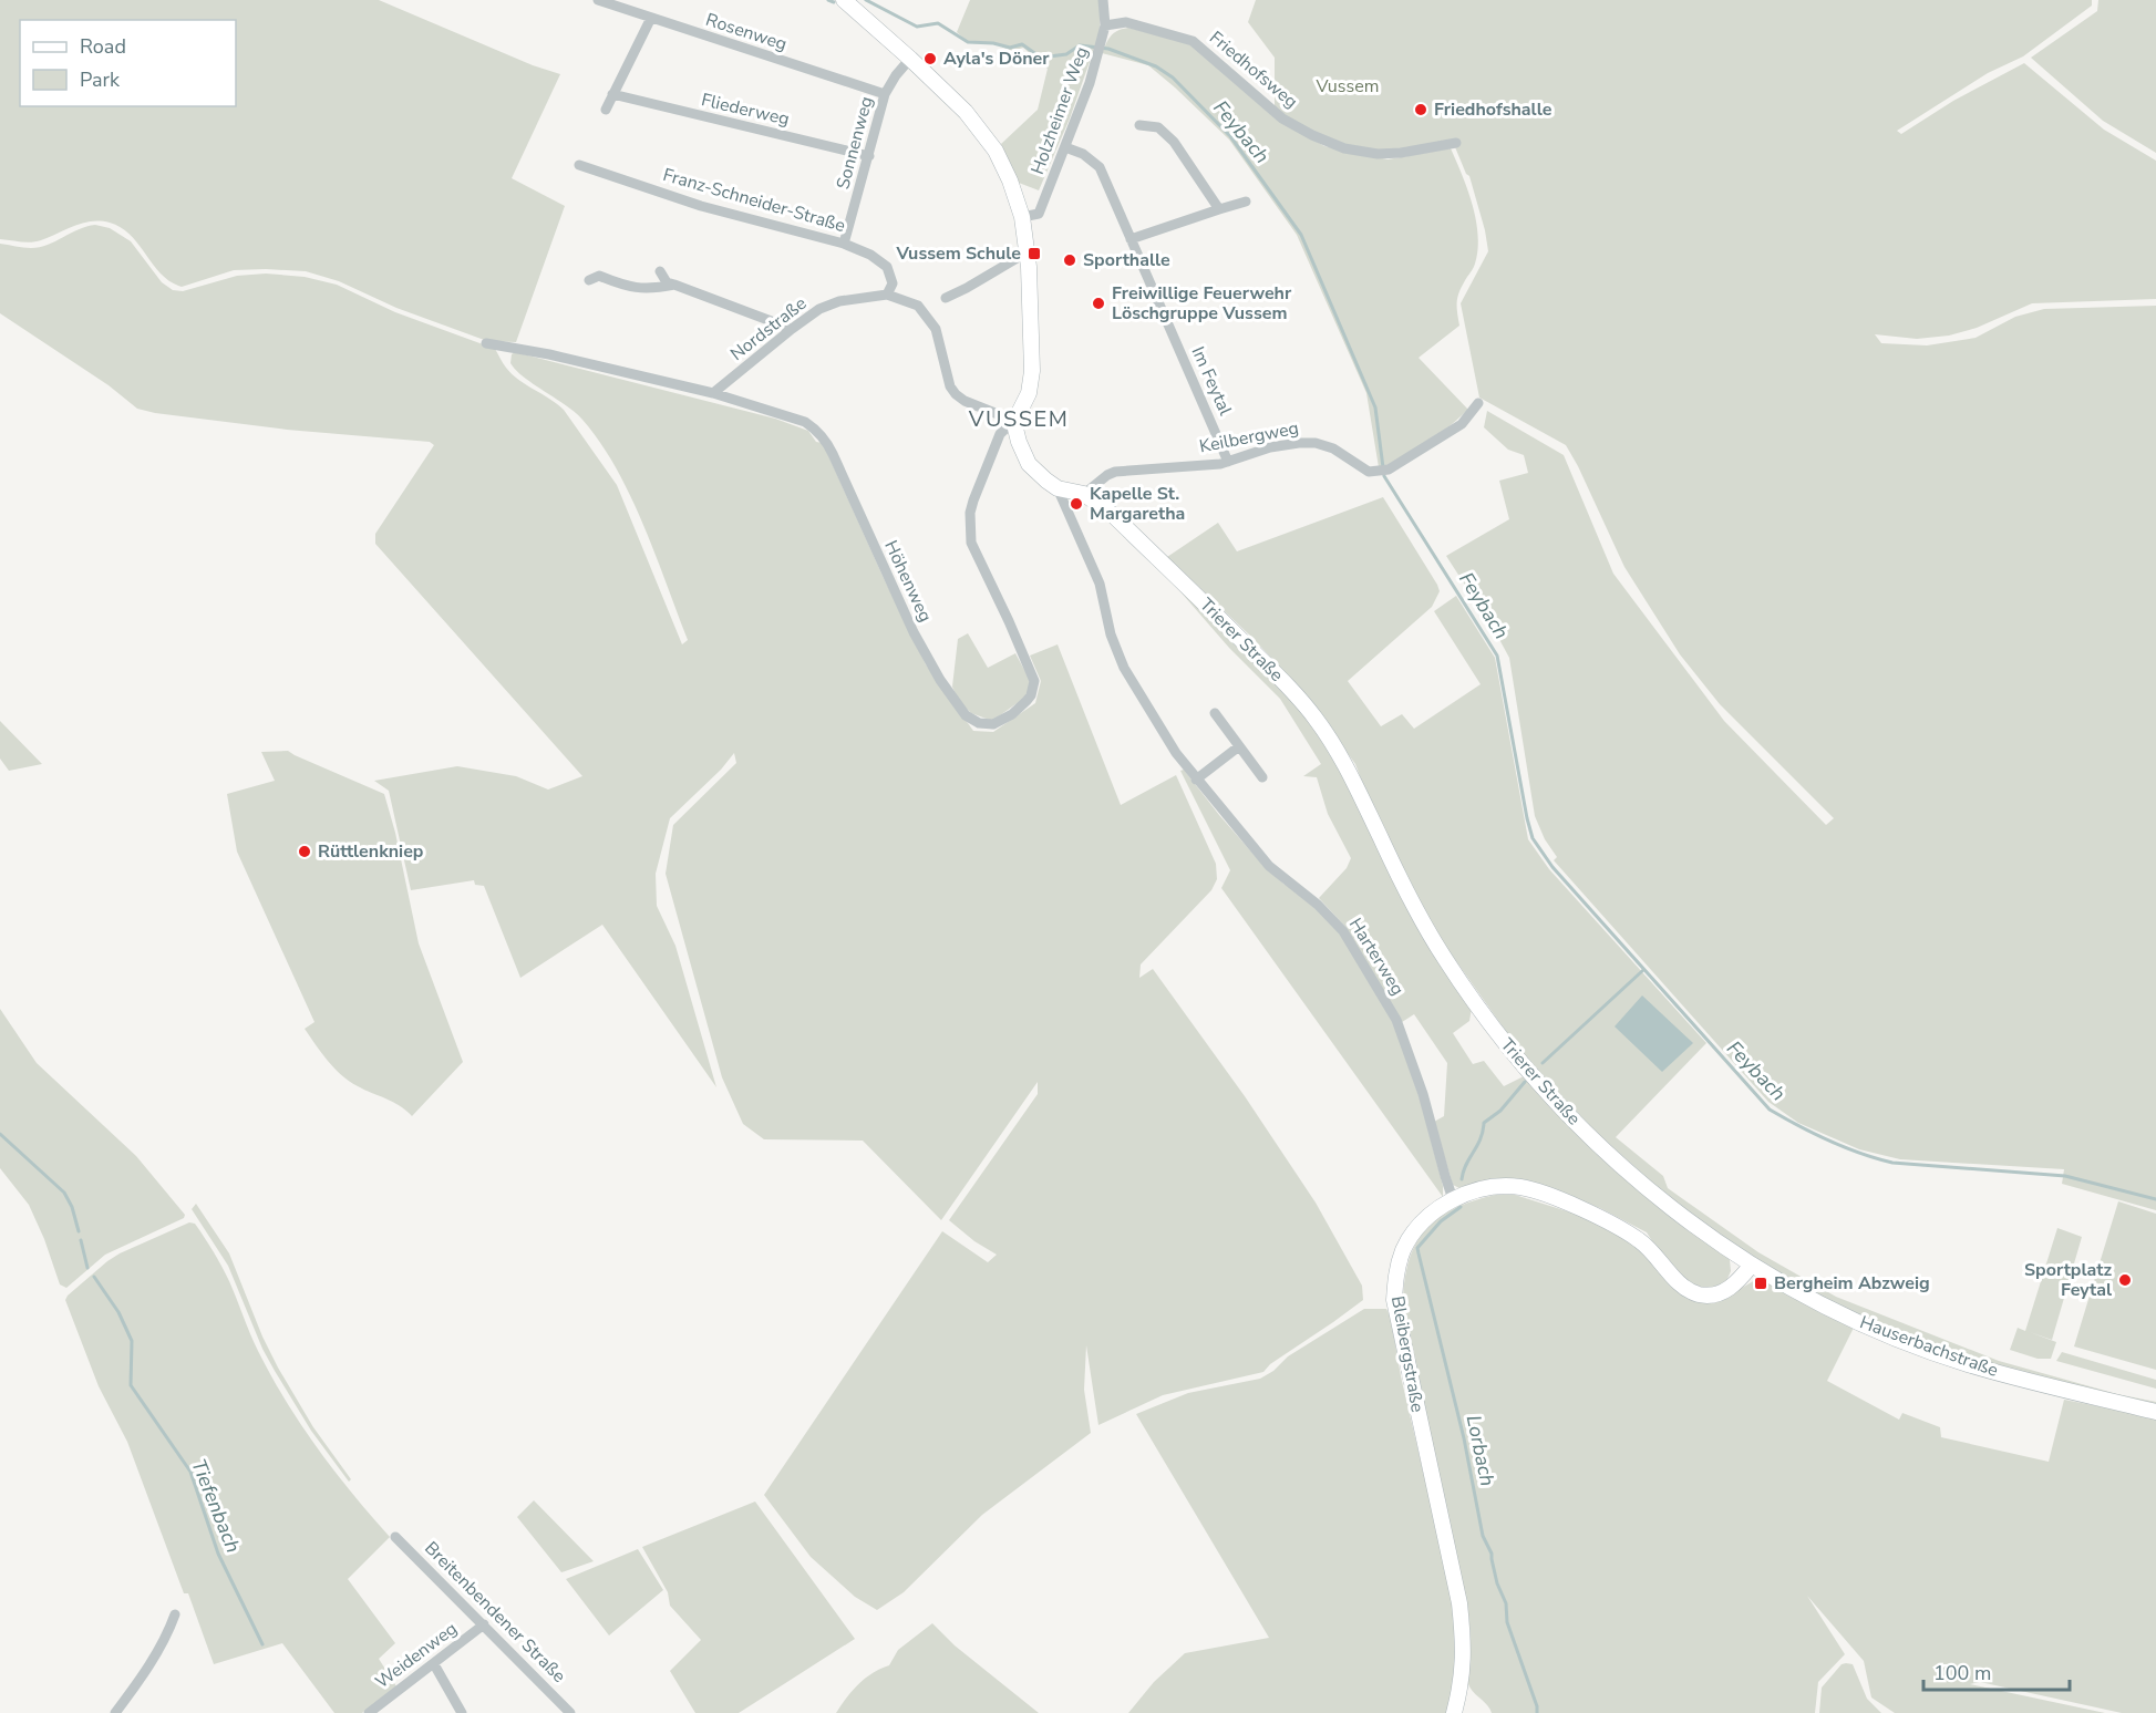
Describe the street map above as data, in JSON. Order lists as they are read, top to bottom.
{
  "streets": {
    "main road": ["Trierer Straße", "Hauserbachstraße", "Bleibergstraße"],
    "street": [
      "Rosenweg",
      "Friedhofsweg",
      "Fliederweg",
      "Holzheimer Weg",
      "Sonnenweg",
      "Franz-Schneider-Straße",
      "Nordstraße",
      "Im Feytal",
      "Keilbergweg",
      "Höhenweg",
      "Harterweg",
      "Breitenbendener Straße",
      "Weidenweg"
    ]
  },
  "crossings": [
    ["Rosenweg", "Sonnenweg"],
    ["Friedhofsweg", "Holzheimer Weg"],
    ["Fliederweg", "Sonnenweg"],
    ["Holzheimer Weg", "Im Feytal"],
    ["Sonnenweg", "Franz-Schneider-Straße"],
    ["Franz-Schneider-Straße", "Nordstraße"],
    ["Nordstraße", "Höhenweg"],
    ["Nordstraße", "Trierer Straße"],
    ["Im Feytal", "Keilbergweg"],
    ["Keilbergweg", "Trierer Straße"],
    ["Höhenweg", "Trierer Straße"],
    ["Trierer Straße", "Harterweg"],
    ["Trierer Straße", "Hauserbachstraße"],
    ["Trierer Straße", "Bleibergstraße"],
    ["Harterweg", "Bleibergstraße"],
    ["Hauserbachstraße", "Bleibergstraße"],
    ["Breitenbendener Straße", "Weidenweg"]
  ],
  "districts": ["VUSSEM"],
  "water": ["Feybach", "Lorbach", "Tiefenbach"],
  "parks": ["Vussem"],
  "places": {
    "other": [
      "Ayla's Döner",
      "Friedhofshalle",
      "Sporthalle",
      "Freiwillige Feuerwehr Löschgruppe Vussem",
      "Kapelle St. Margaretha",
      "Rüttlenkniep",
      "Sportplatz Feytal"
    ],
    "transit": ["Vussem Schule", "Bergheim Abzweig"]
  },
  "legend": ["Road", "Park"],
  "scale_bar": "100 m"
}
